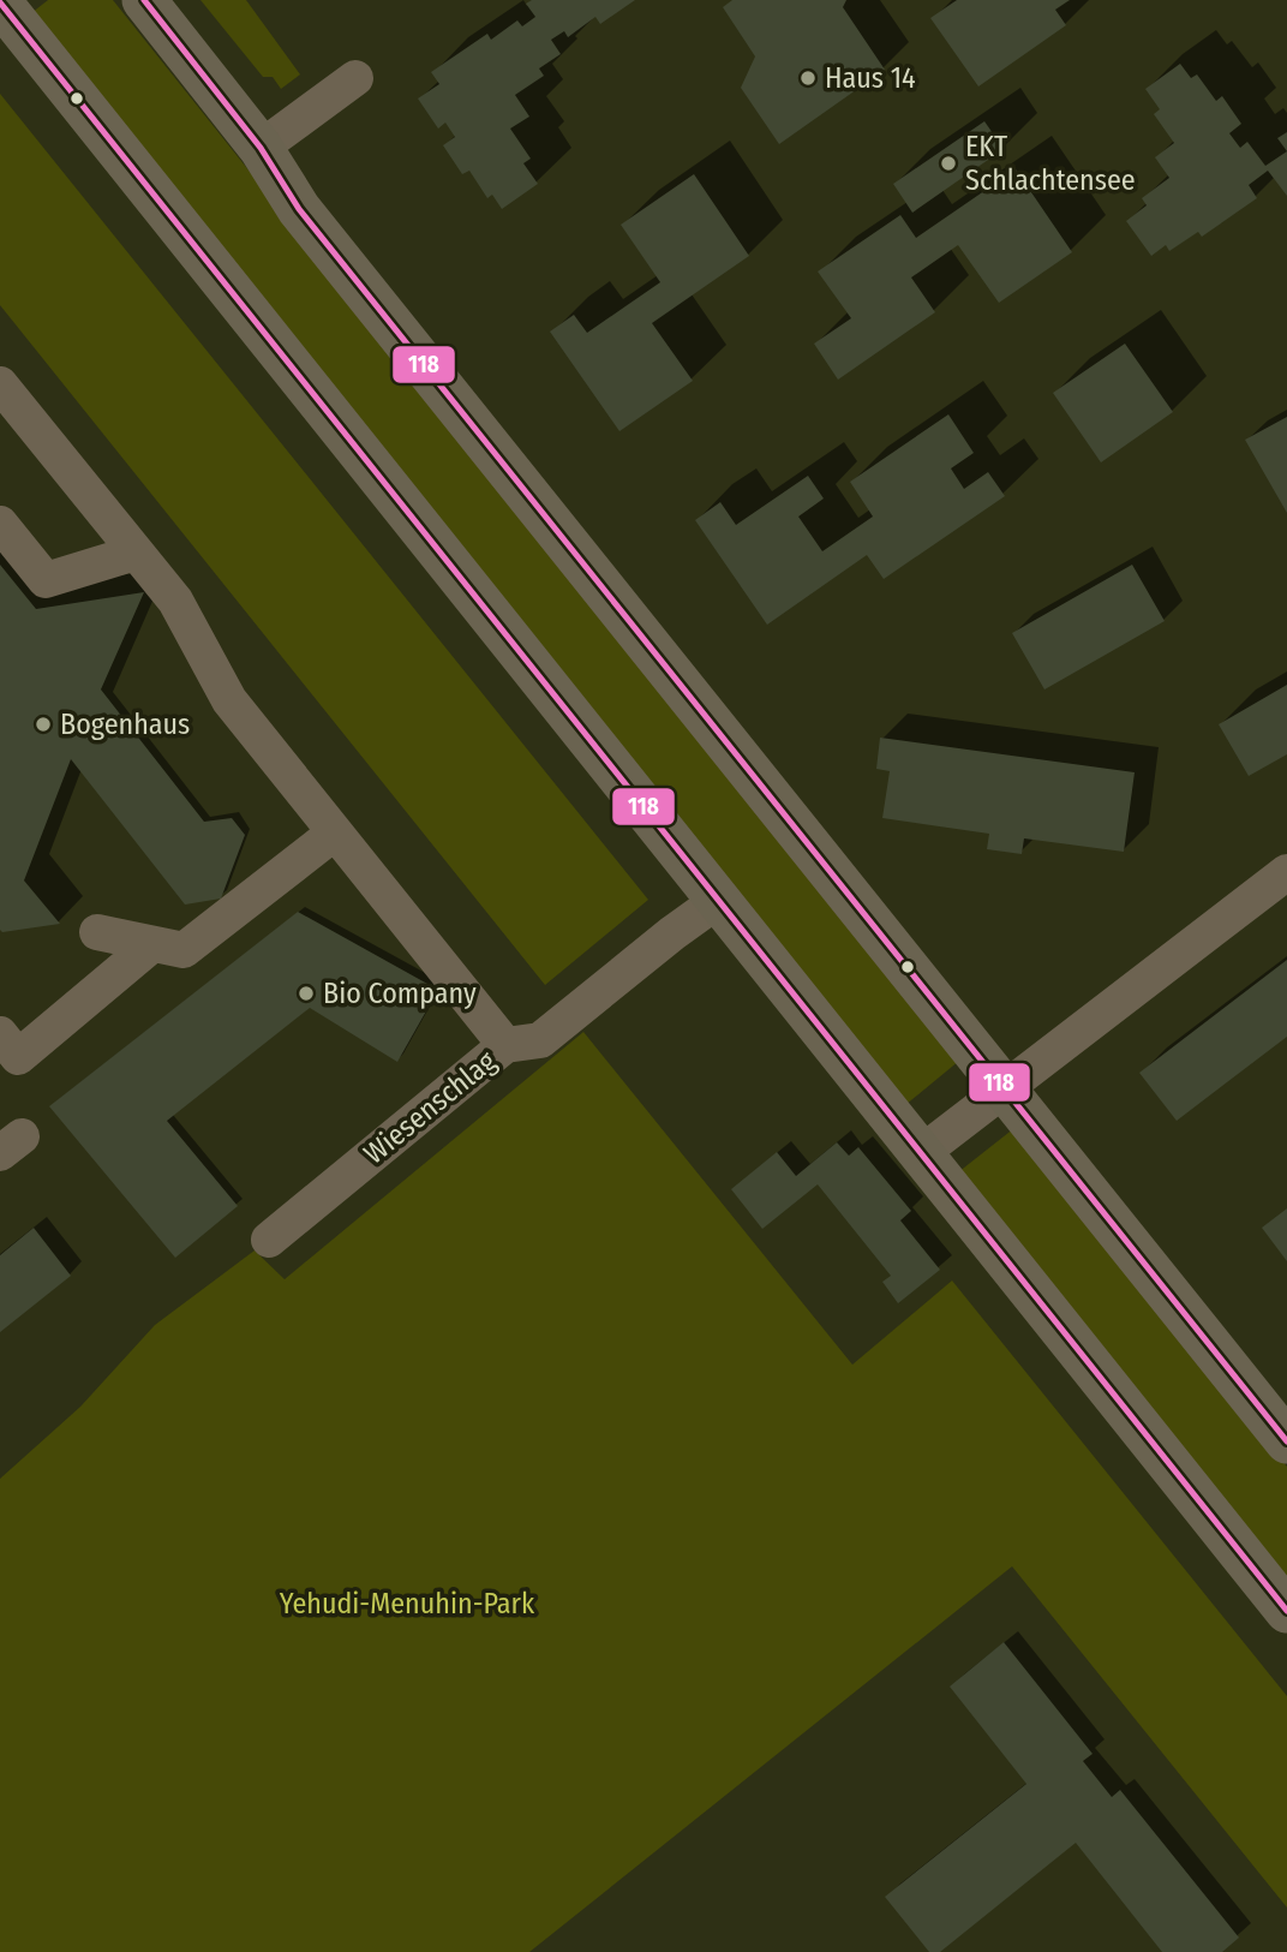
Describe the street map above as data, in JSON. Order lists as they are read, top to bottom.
{
  "streets": {
    "street": ["Wiesenschlag"]
  },
  "parks": ["Yehudi-Menuhin-Park"],
  "places": [
    "Haus 14",
    "EKT Schlachtensee",
    "Bogenhaus",
    "Bio Company"
  ],
  "lines": ["transit line 118"]
}
